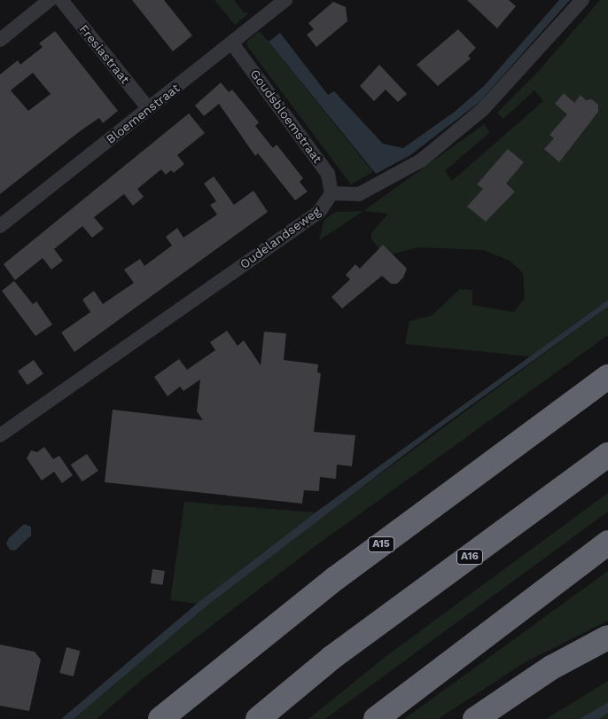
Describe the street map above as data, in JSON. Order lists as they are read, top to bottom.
{
  "streets": {
    "highway": ["A15", "A16"],
    "street": [
      "Fresiastraat",
      "Bloemenstraat",
      "Goudsbloemstraat",
      "Oudelandseweg"
    ]
  },
  "crossings": [
    ["Fresiastraat", "Bloemenstraat"],
    ["Bloemenstraat", "Goudsbloemstraat"],
    ["Goudsbloemstraat", "Oudelandseweg"]
  ]
}
